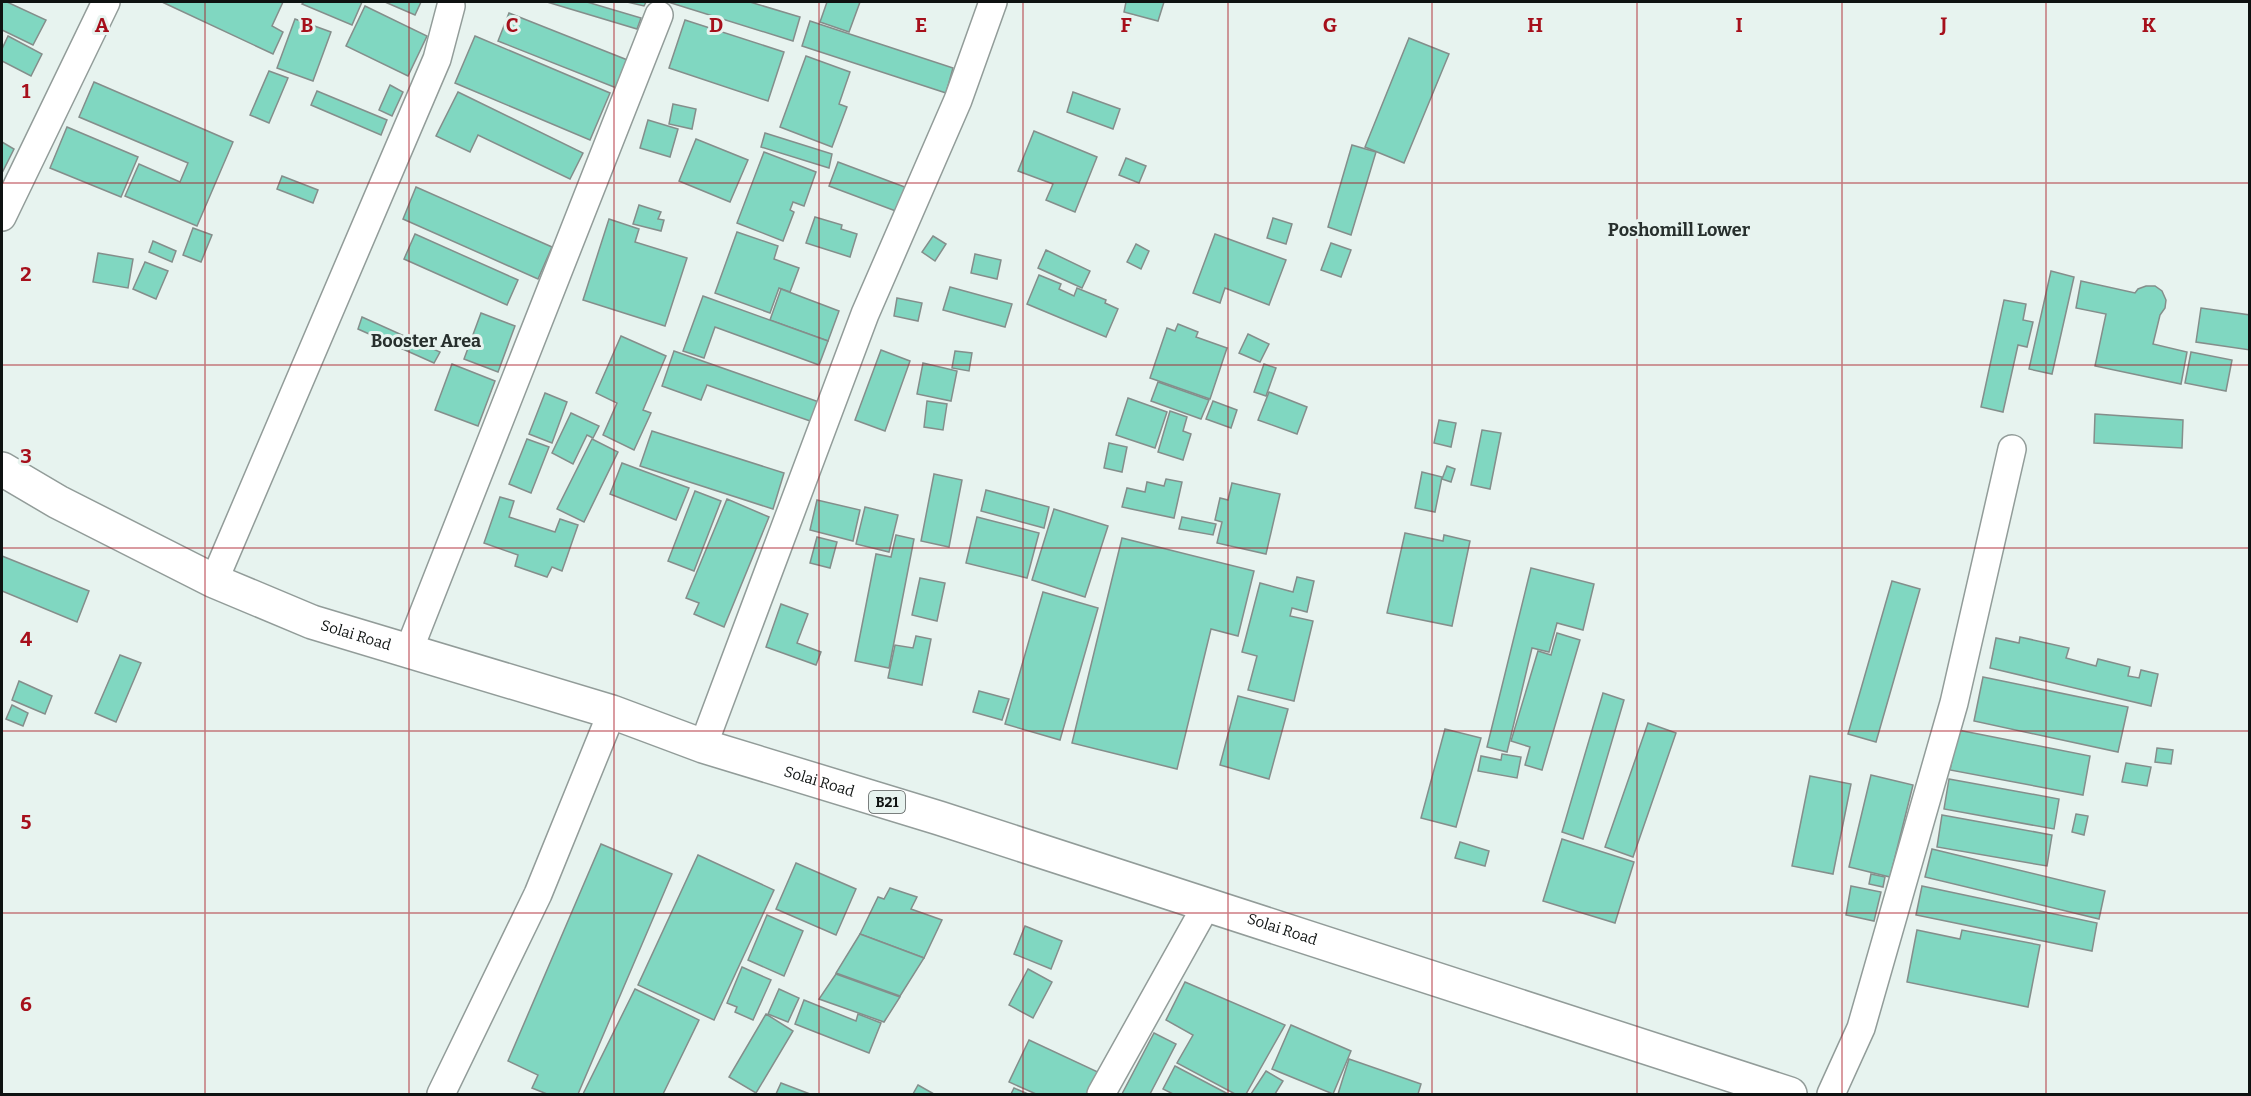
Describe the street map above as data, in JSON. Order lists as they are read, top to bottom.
{
  "streets": {
    "highway": ["Solai Road", "B21"]
  },
  "districts": ["Poshomill Lower", "Booster Area"],
  "grid": {
    "columns": [
      "A",
      "B",
      "C",
      "D",
      "E",
      "F",
      "G",
      "H",
      "I",
      "J",
      "K"
    ],
    "rows": [
      "1",
      "2",
      "3",
      "4",
      "5",
      "6"
    ]
  }
}
